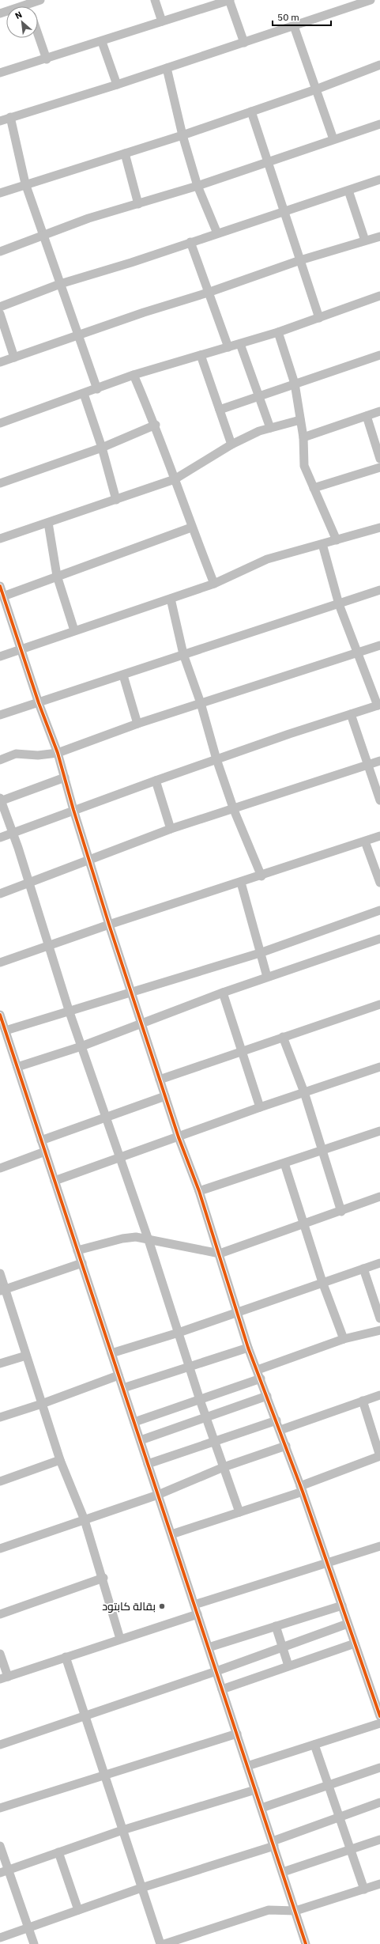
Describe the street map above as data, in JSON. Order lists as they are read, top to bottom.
{
  "places": ["بقالة كابتود"],
  "scale_bar": "50 m",
  "north": "top left"
}
